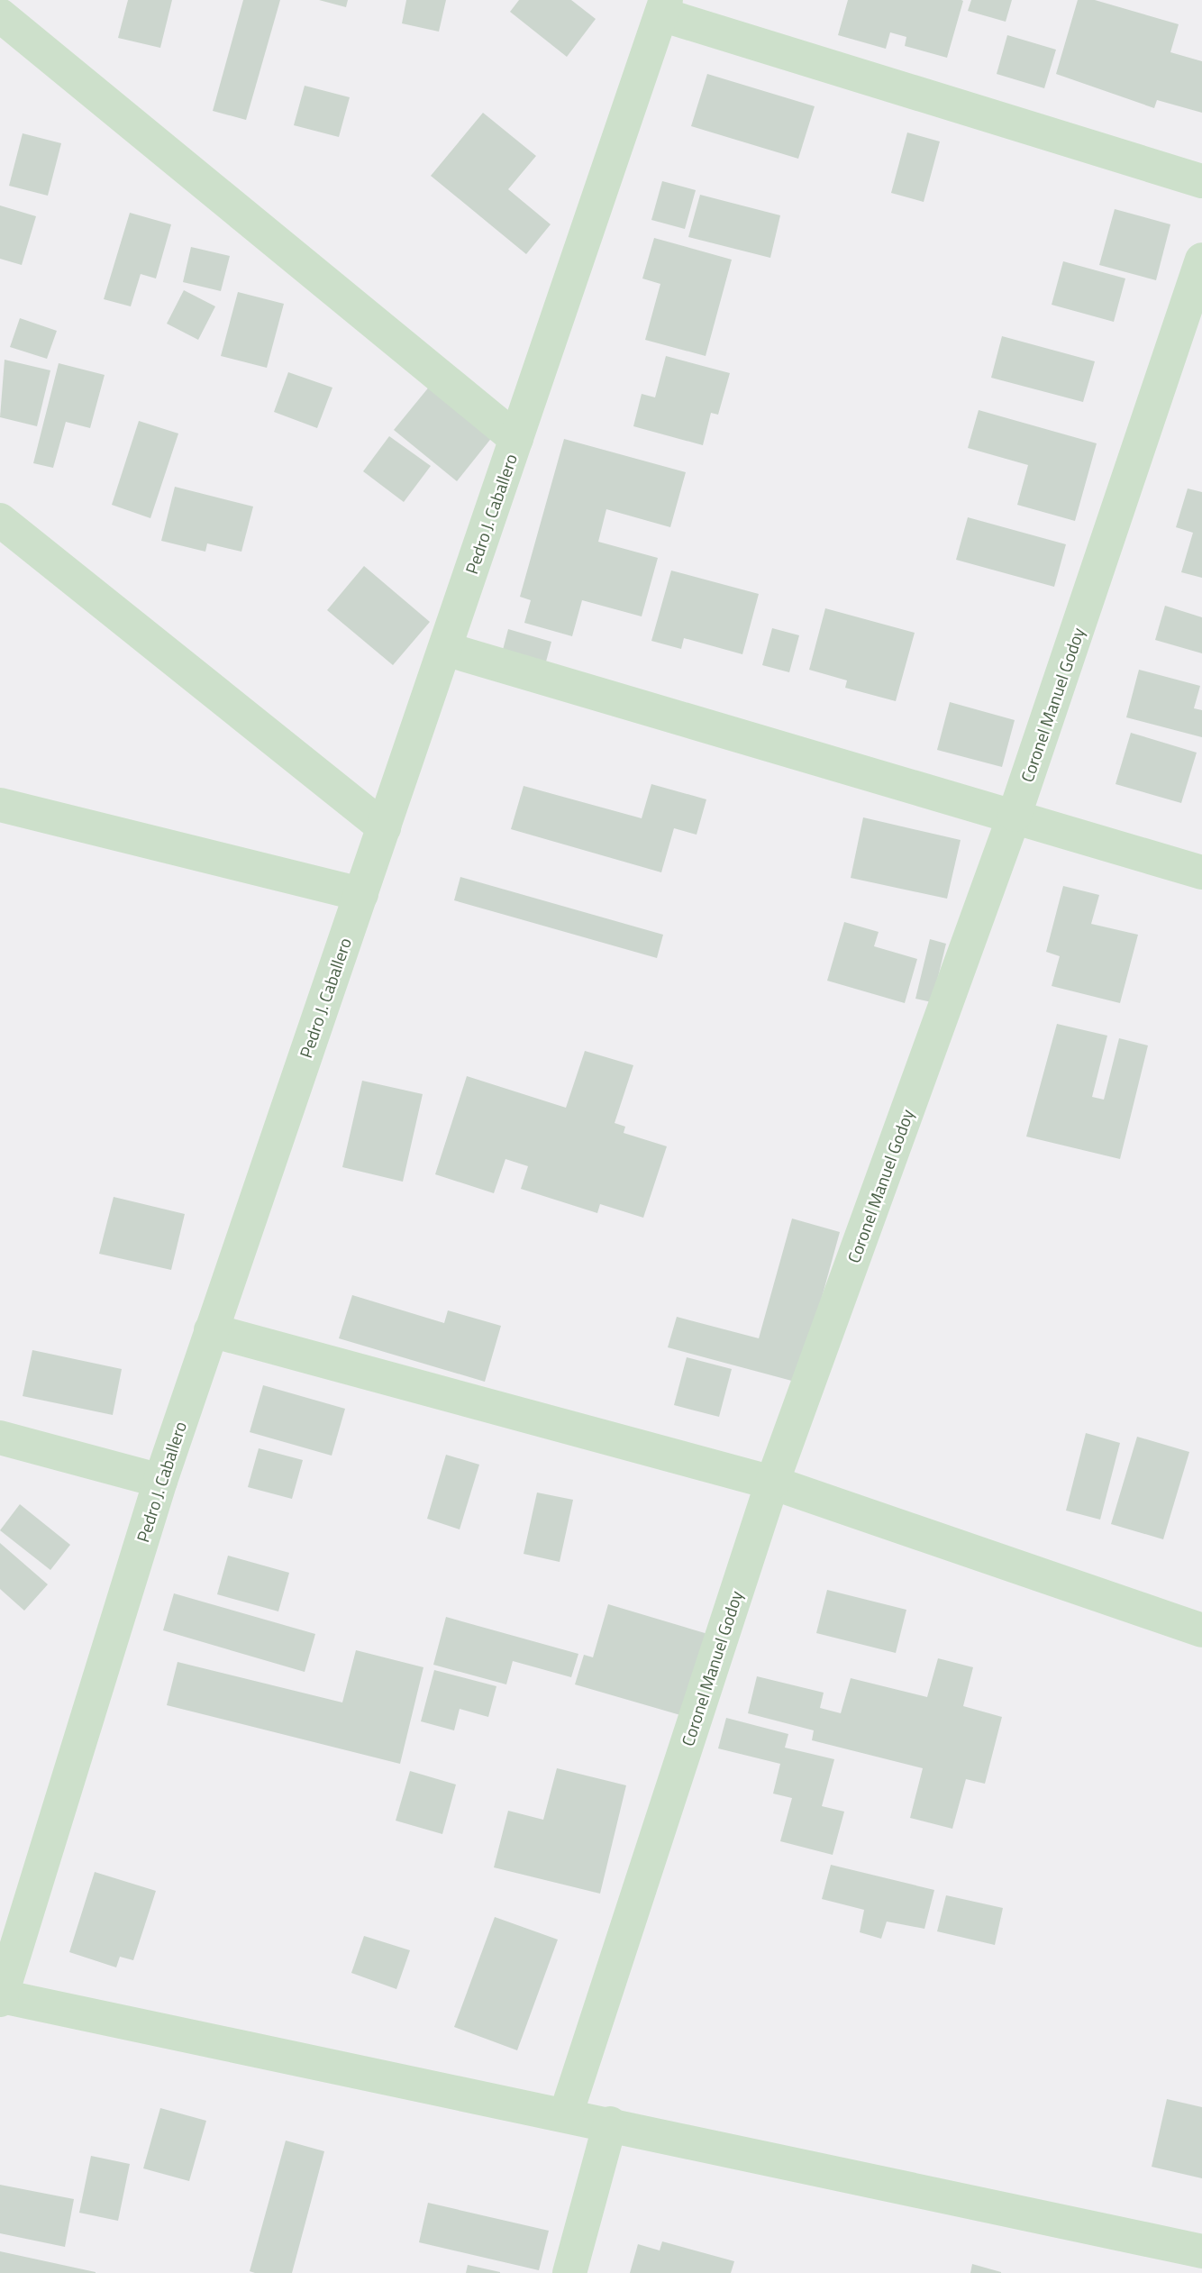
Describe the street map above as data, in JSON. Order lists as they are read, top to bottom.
{
  "streets": {
    "street": ["Pedro J. Caballero", "Coronel Manuel Godoy"]
  }
}
